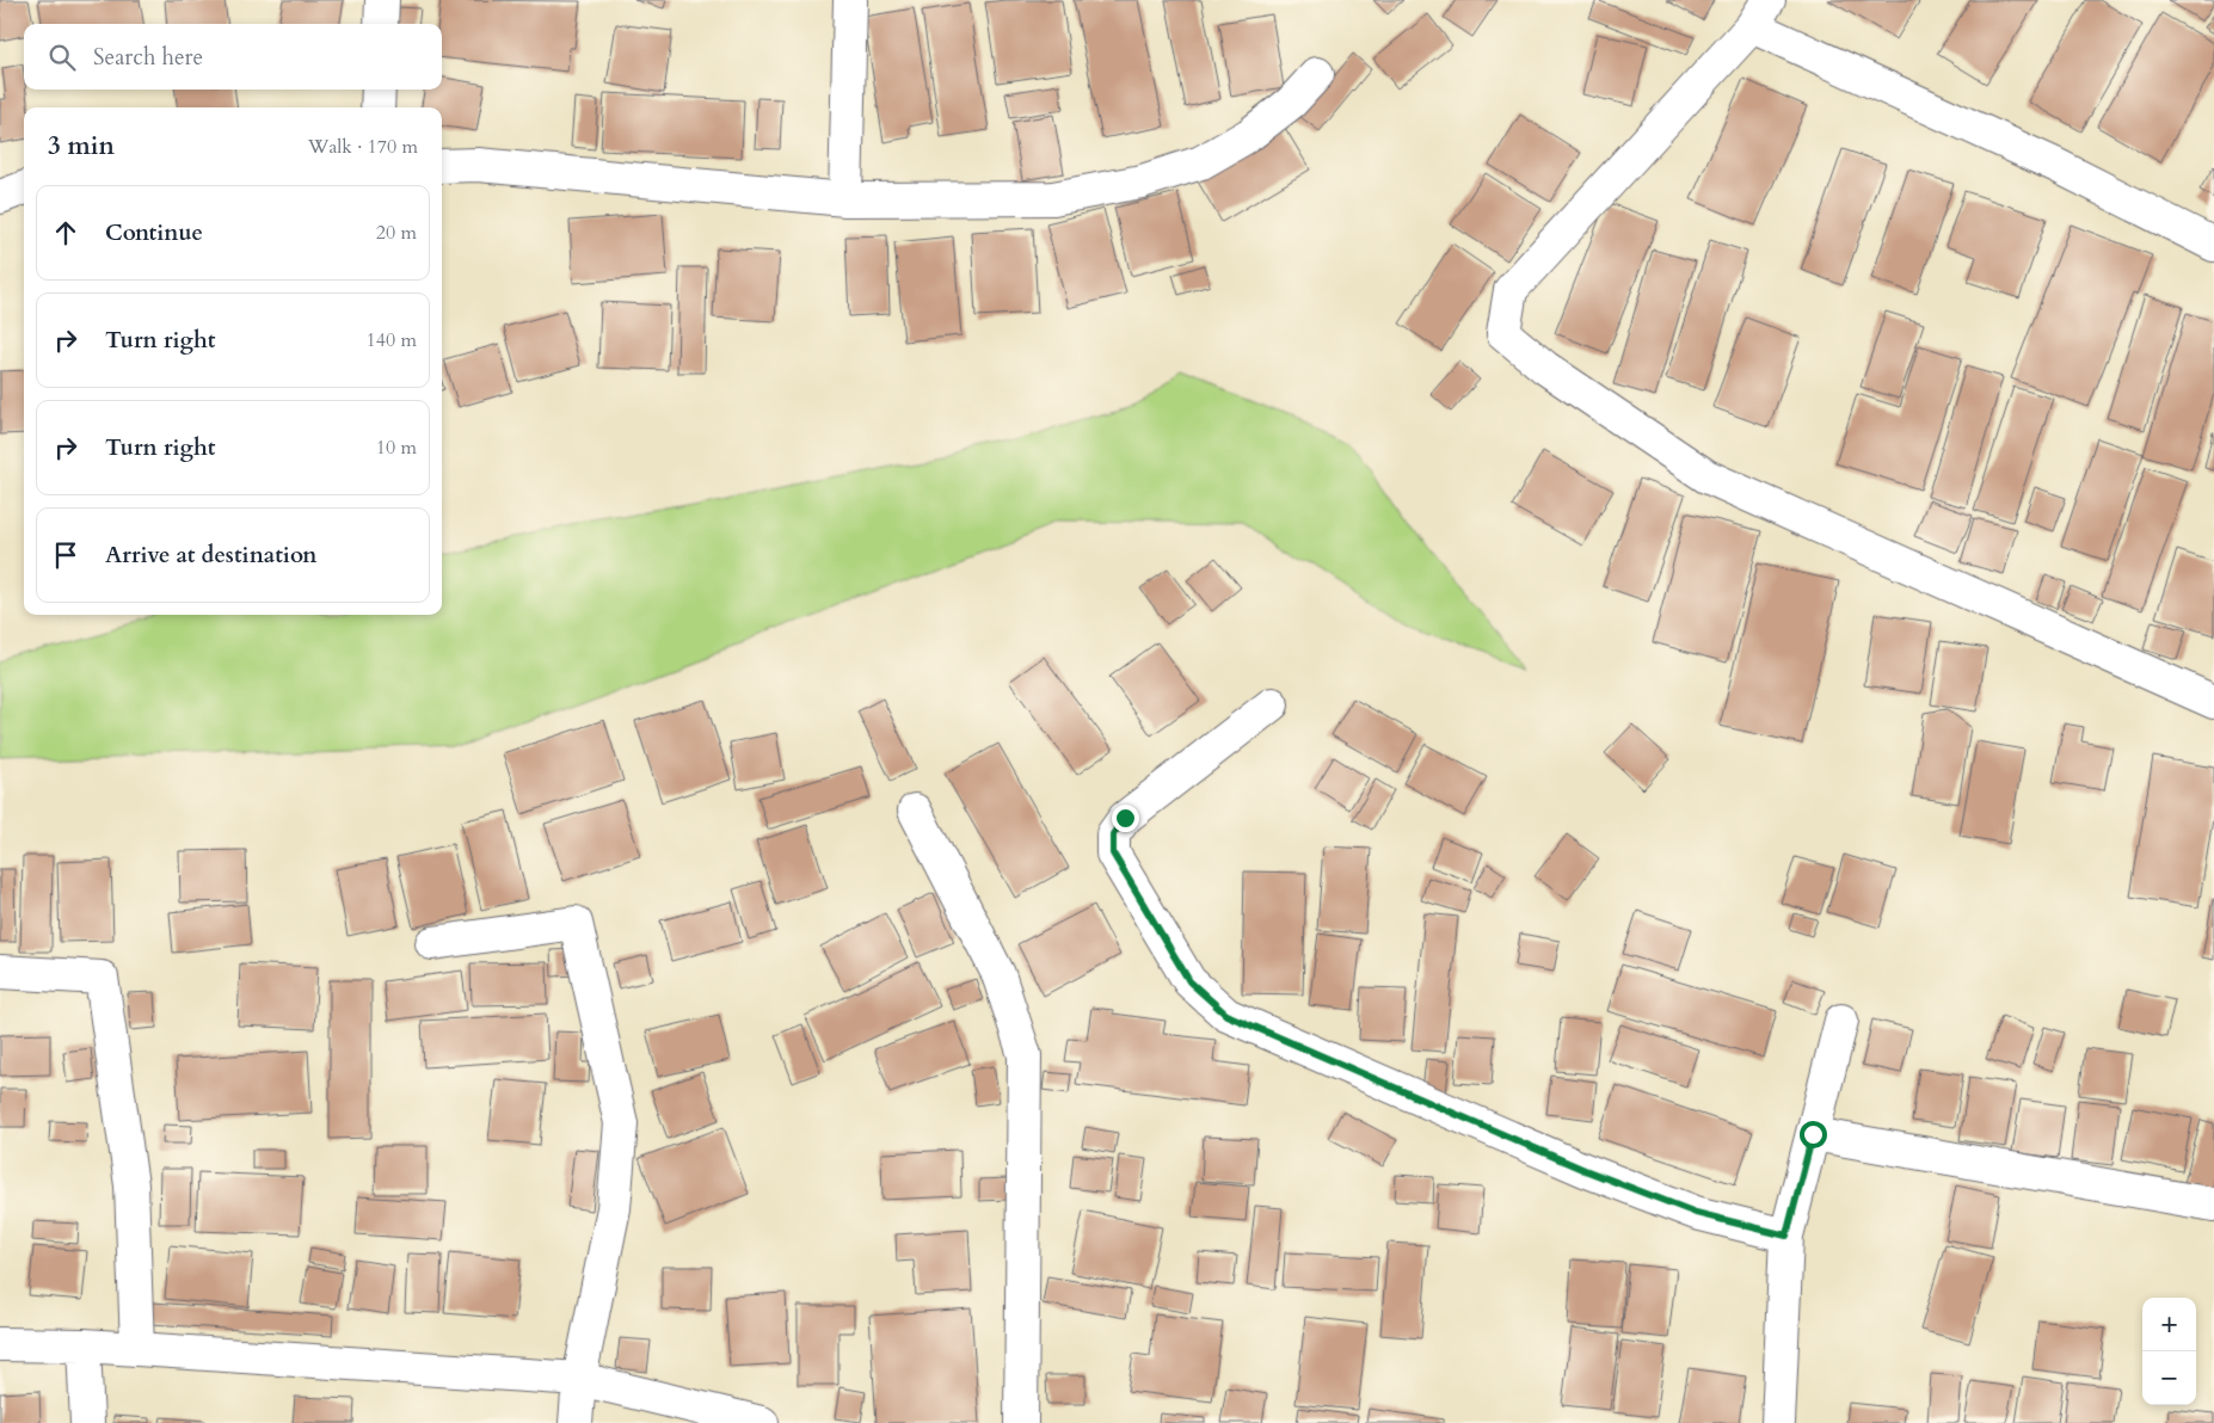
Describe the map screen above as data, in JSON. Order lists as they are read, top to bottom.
{
  "page": {
    "search": "Search here",
    "heading": ["3 min", "Walk · 170 m"],
    "list": [
      ["Continue", "20 m"],
      ["Turn right", "140 m"],
      ["Turn right", "10 m"],
      "Arrive at destination"
    ],
    "map_buttons": ["+", "−"]
  }
}
